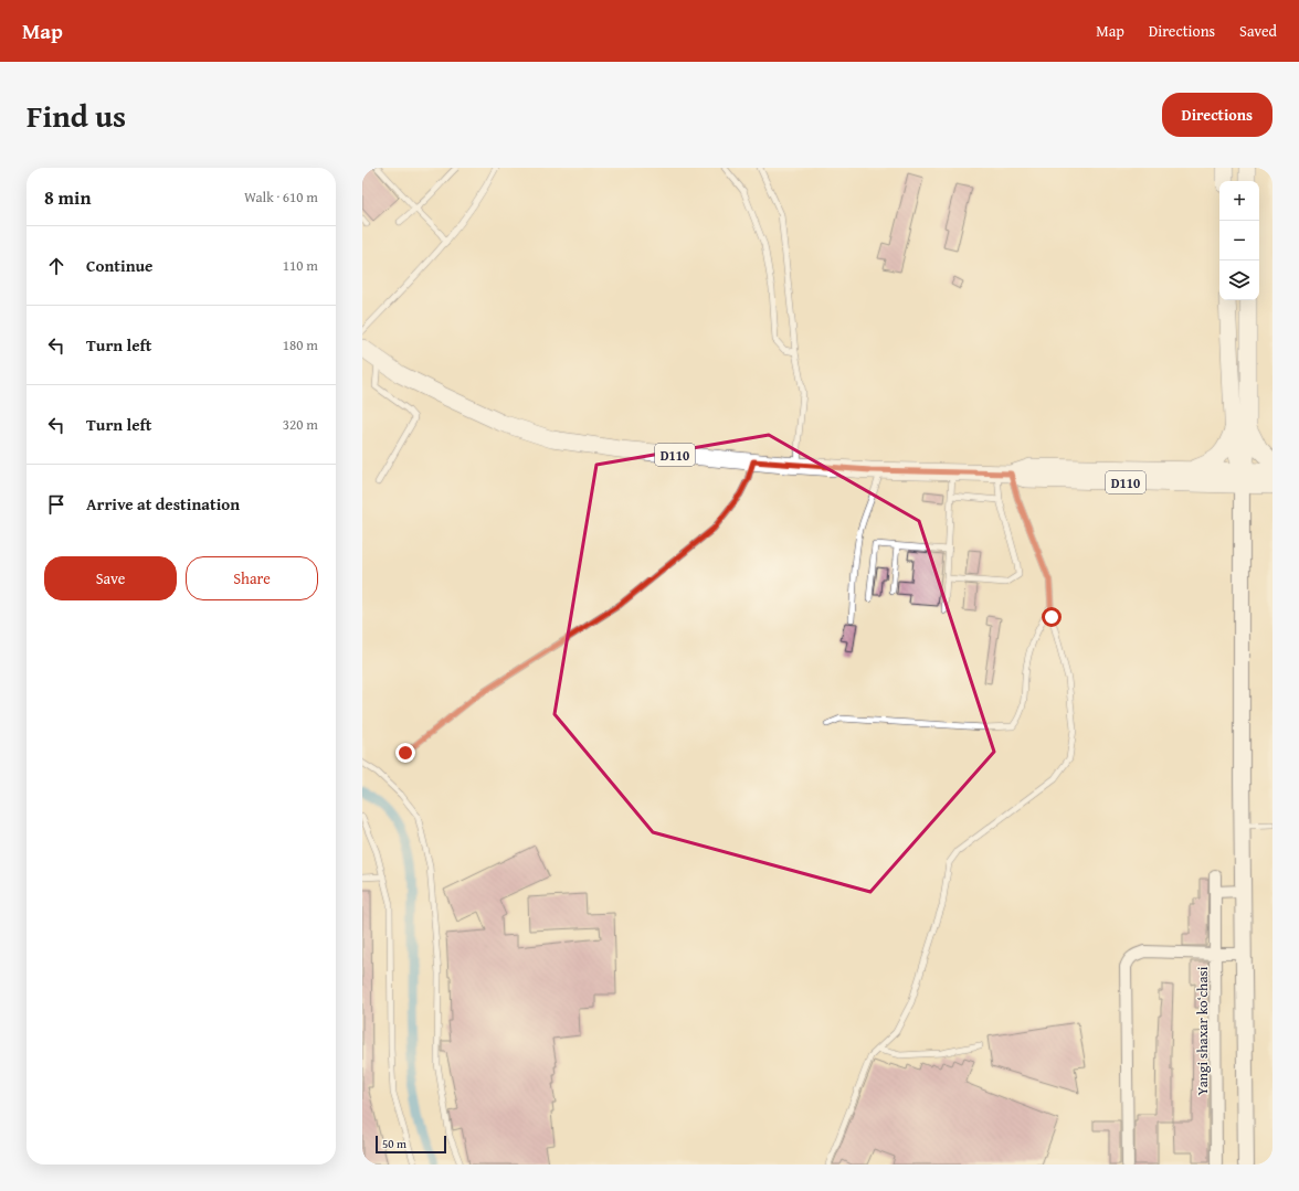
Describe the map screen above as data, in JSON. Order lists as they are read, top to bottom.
{
  "streets": {
    "main road": ["D110"],
    "street": ["Yangi shaxar koʻchasi"]
  },
  "scale_bar": "50 m",
  "page": {
    "header": "Map",
    "nav": ["Map", "Directions", "Saved"],
    "title": "Find us",
    "buttons": [
      "Directions",
      ["Save", "Share"]
    ],
    "heading": ["8 min", "Walk · 610 m"],
    "map_buttons": ["+", "−"],
    "list": [
      ["Continue", "110 m"],
      ["Turn left", "180 m"],
      ["Turn left", "320 m"],
      "Arrive at destination"
    ],
    "scale": "50 m"
  }
}
